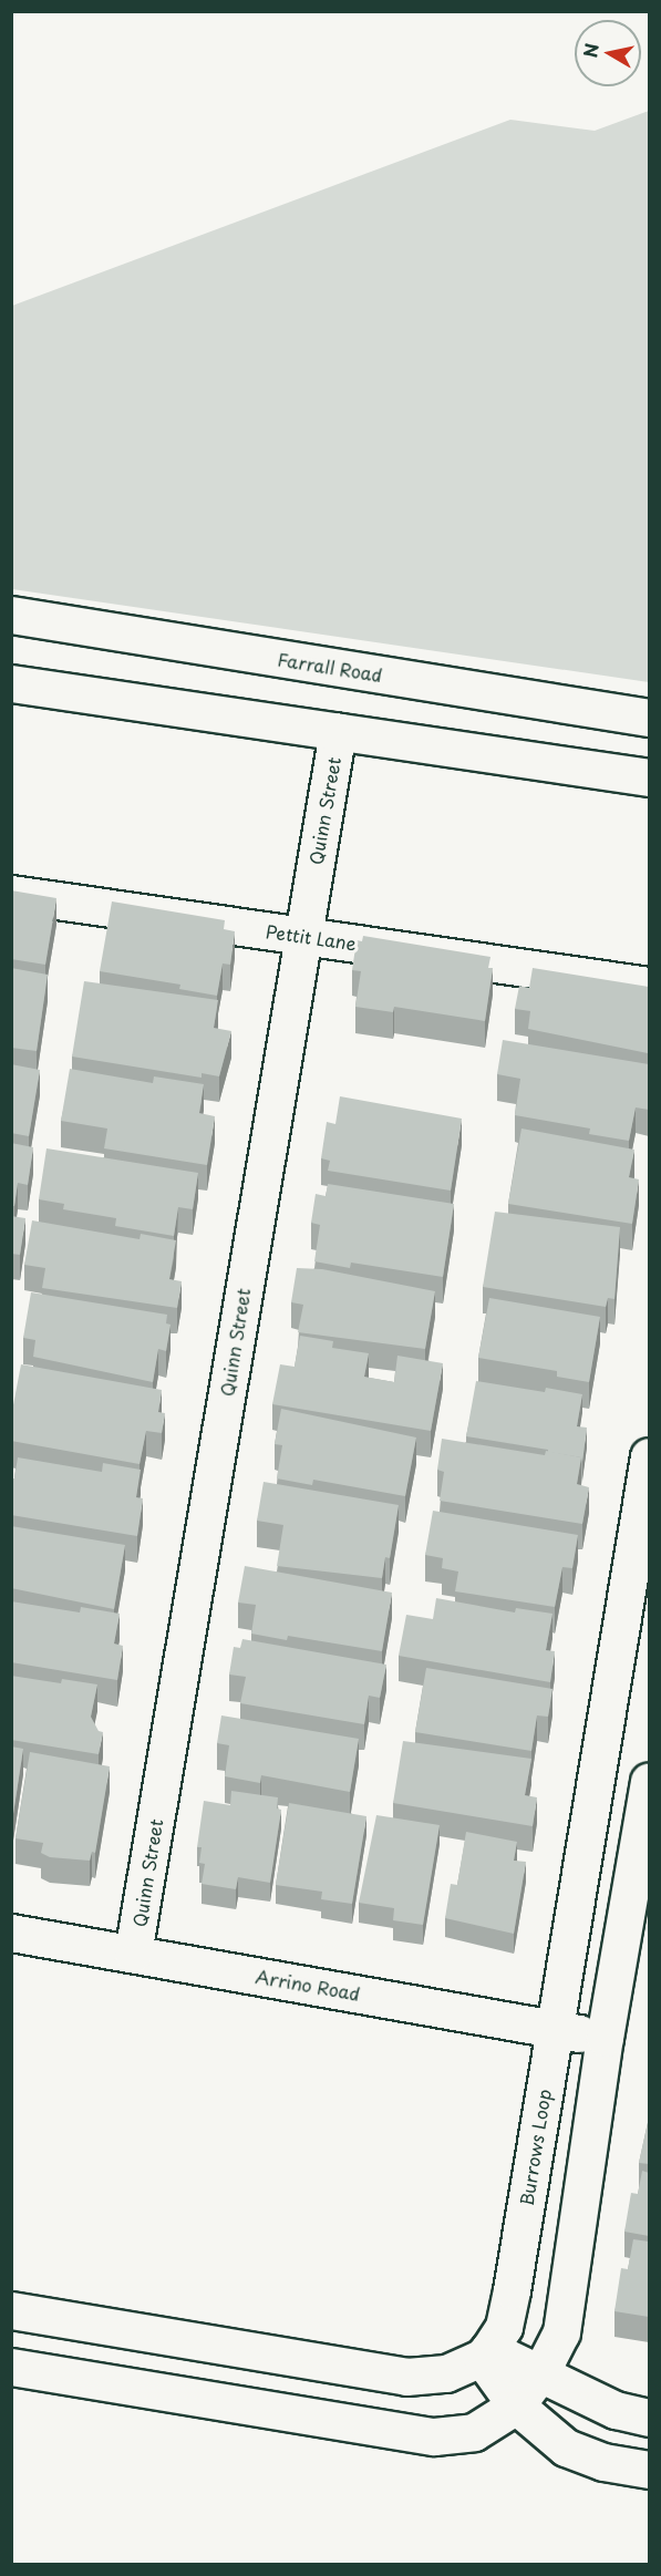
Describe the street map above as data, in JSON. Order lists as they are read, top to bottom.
{
  "streets": {
    "street": [
      "Farrall Road",
      "Quinn Street",
      "Pettit Lane",
      "Arrino Road",
      "Burrows Loop"
    ]
  },
  "crossings": [
    ["Quinn Street", "Pettit Lane"],
    ["Quinn Street", "Arrino Road"],
    ["Arrino Road", "Burrows Loop"]
  ],
  "north": "left"
}
